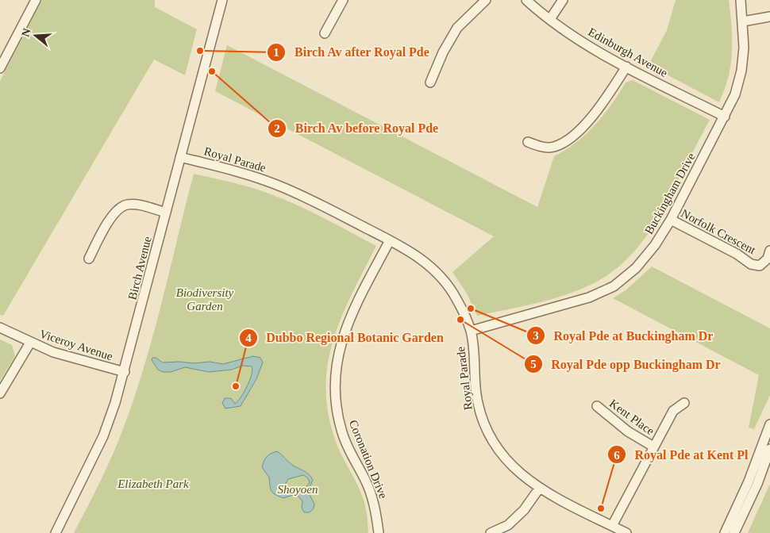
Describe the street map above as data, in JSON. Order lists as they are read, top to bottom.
{
  "streets": {
    "street": [
      "Edinburgh Avenue",
      "Royal Parade",
      "Buckingham Drive",
      "Norfolk Crescent",
      "Birch Avenue",
      "Viceroy Avenue",
      "Kent Place",
      "Coronation Drive"
    ]
  },
  "crossings": [
    ["Edinburgh Avenue", "Buckingham Drive"],
    ["Royal Parade", "Buckingham Drive"],
    ["Royal Parade", "Birch Avenue"],
    ["Royal Parade", "Kent Place"],
    ["Royal Parade", "Coronation Drive"],
    ["Buckingham Drive", "Norfolk Crescent"],
    ["Birch Avenue", "Viceroy Avenue"]
  ],
  "parks": ["Biodiversity Garden", "Elizabeth Park", "Shoyoen"],
  "places": [
    "Birch Av after Royal Pde",
    "Birch Av before Royal Pde",
    "Royal Pde at Buckingham Dr",
    "Royal Pde opp Buckingham Dr",
    "Dubbo Regional Botanic Garden",
    "Royal Pde at Kent Pl"
  ],
  "north": "left"
}
